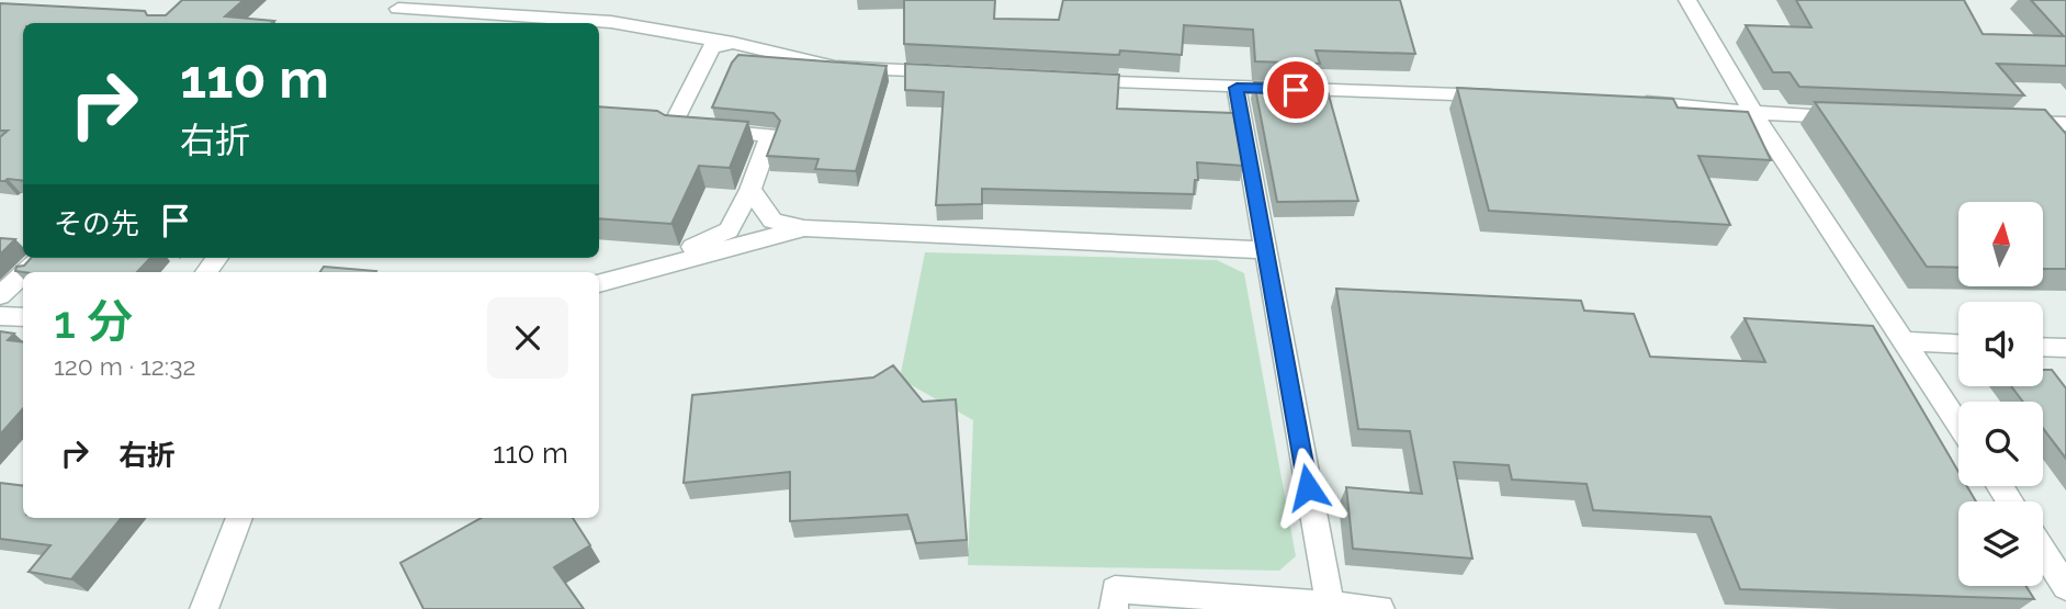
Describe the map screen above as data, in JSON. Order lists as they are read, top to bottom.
{
  "north": "top",
  "page": {
    "turn": ["110 m", "右折"],
    "then": "その先",
    "heading": ["1 分", "120 m · 12:32"],
    "list": [
      {
        "name": "右折",
        "value": "110 m"
      }
    ]
  }
}
